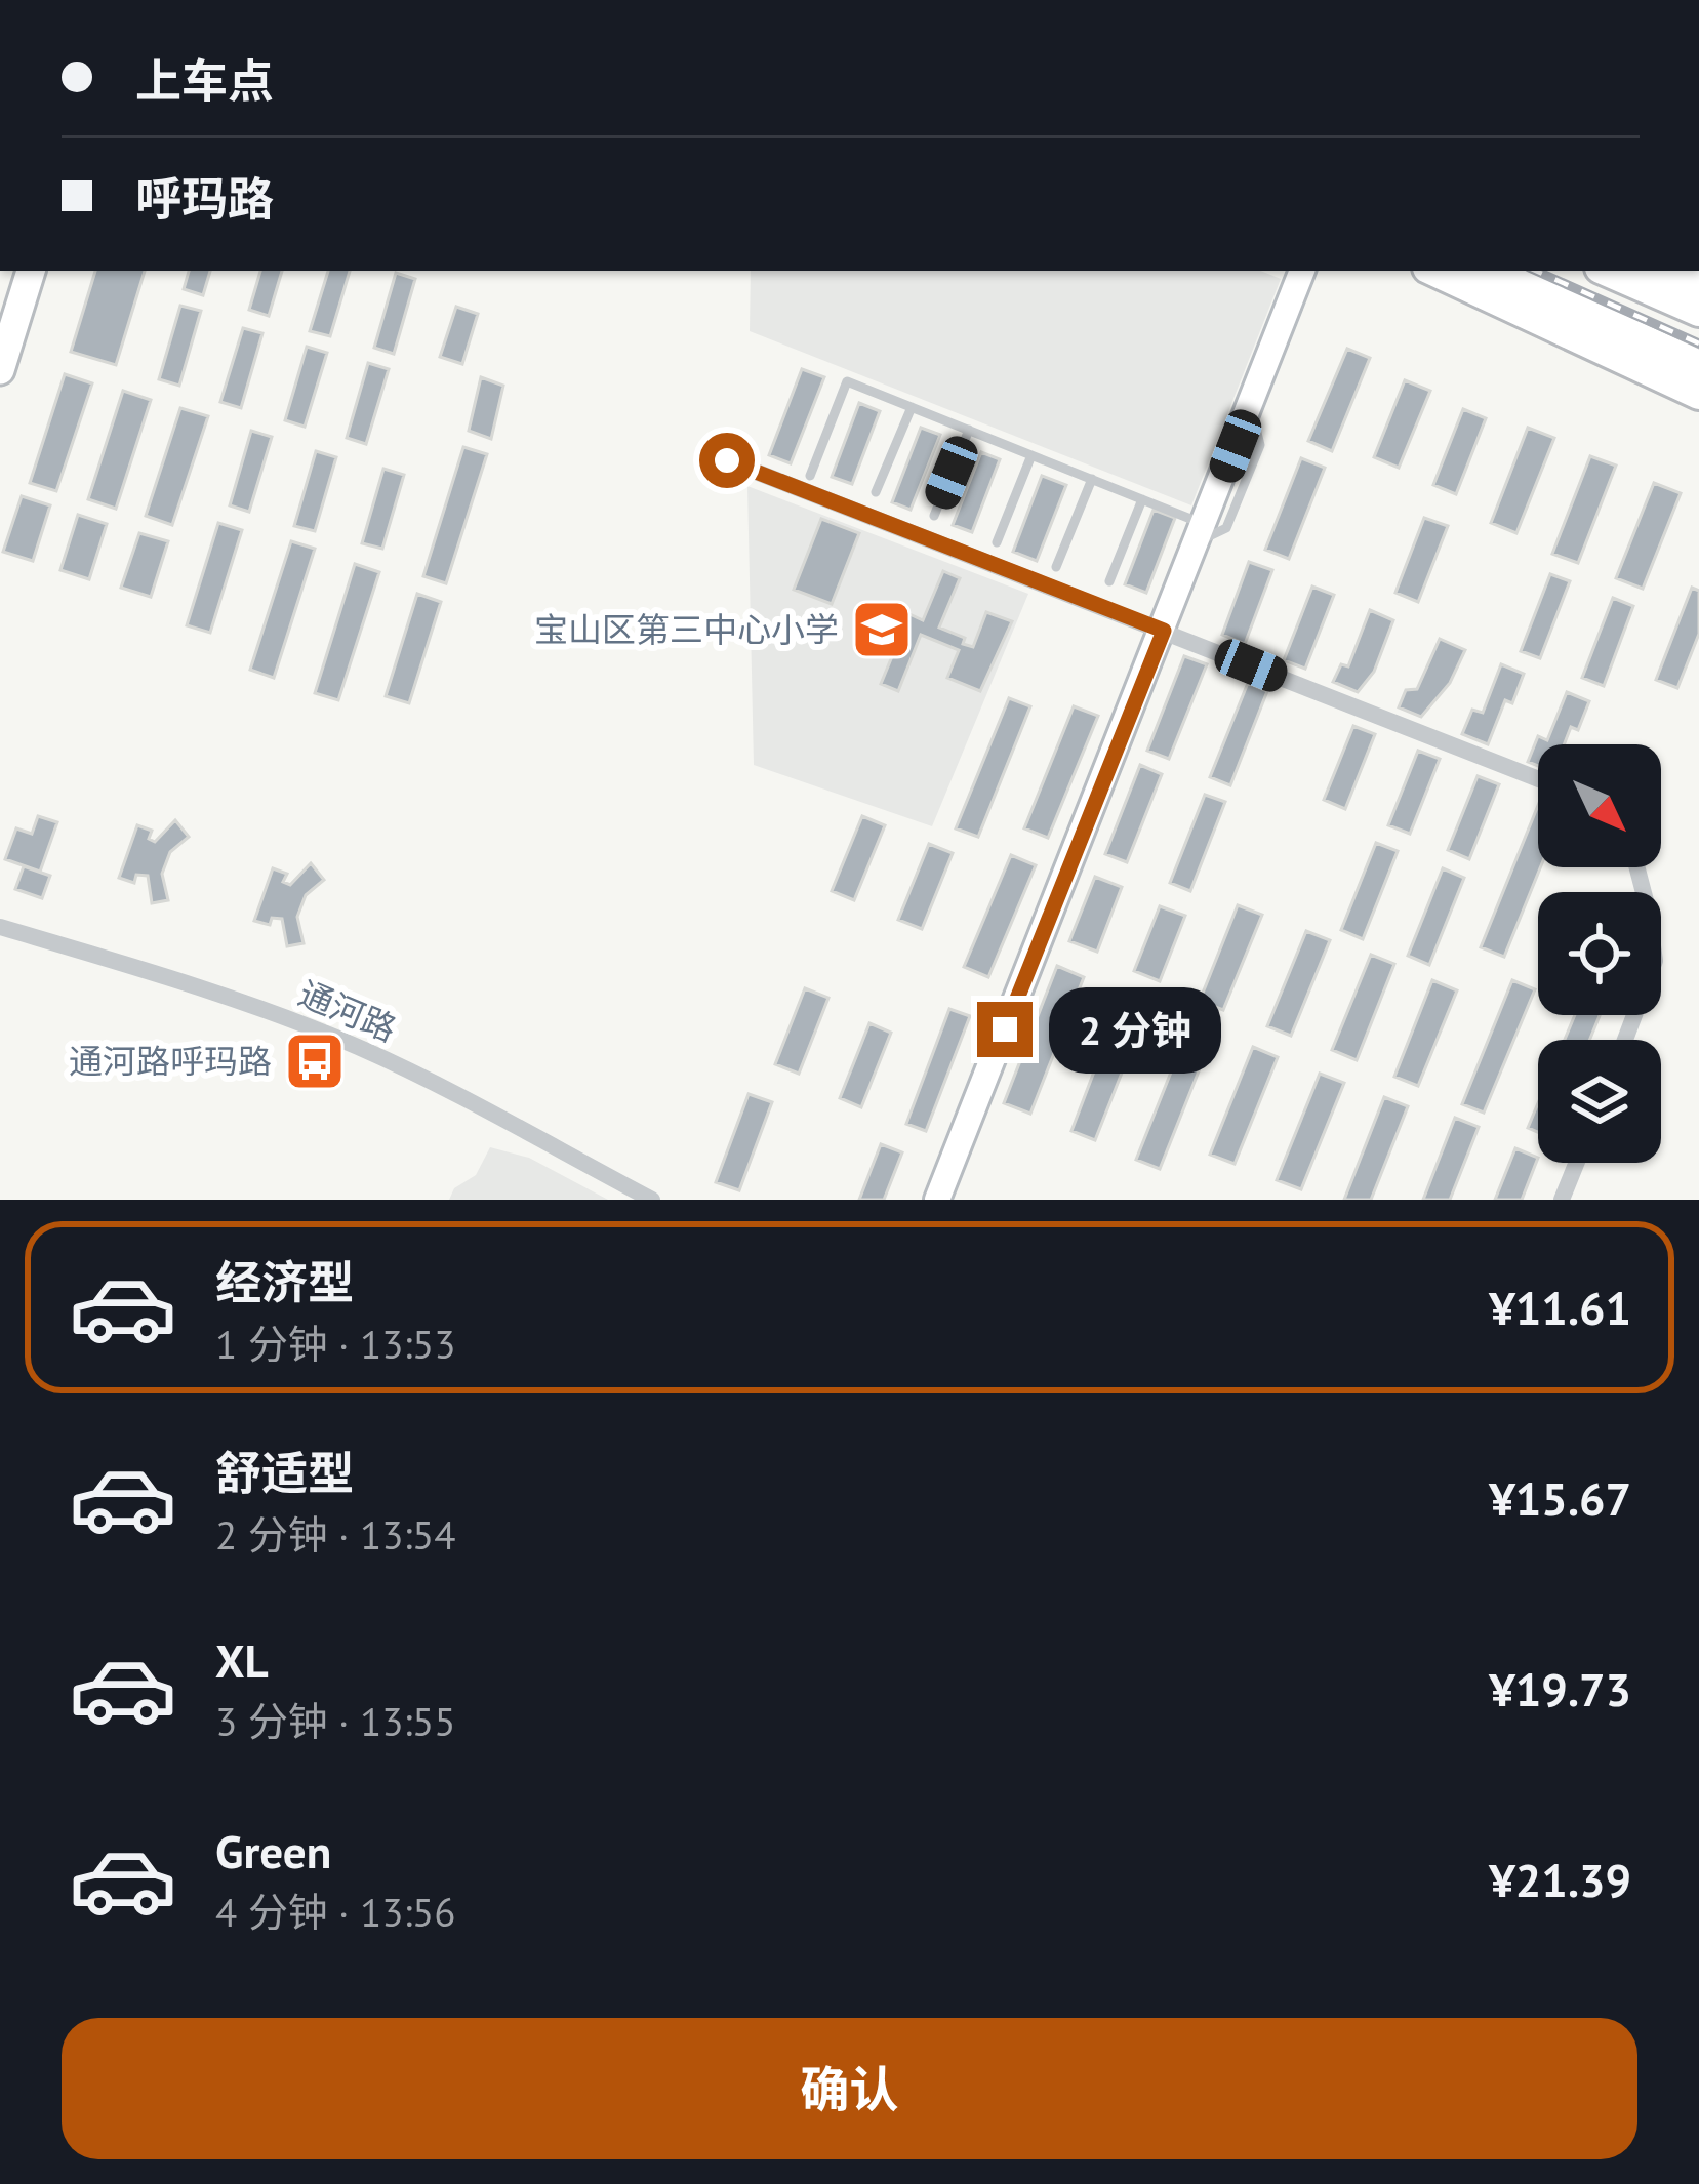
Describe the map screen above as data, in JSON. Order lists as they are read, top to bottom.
{
  "streets": {
    "street": ["通河路"]
  },
  "places": {
    "school or university": ["宝山区第三中心小学"],
    "bus stop": ["通河路呼玛路"]
  },
  "north": "bottom right",
  "page": {
    "banner": ["上车点", "呼玛路"],
    "bubble": "2 分钟",
    "list": [
      {
        "name": "经济型",
        "note": "1 分钟 · 13:53",
        "value": "¥11.61"
      },
      {
        "name": "舒适型",
        "note": "2 分钟 · 13:54",
        "value": "¥15.67"
      },
      {
        "name": "XL",
        "note": "3 分钟 · 13:55",
        "value": "¥19.73"
      },
      {
        "name": "Green",
        "note": "4 分钟 · 13:56",
        "value": "¥21.39"
      }
    ],
    "buttons": "确认"
  }
}
